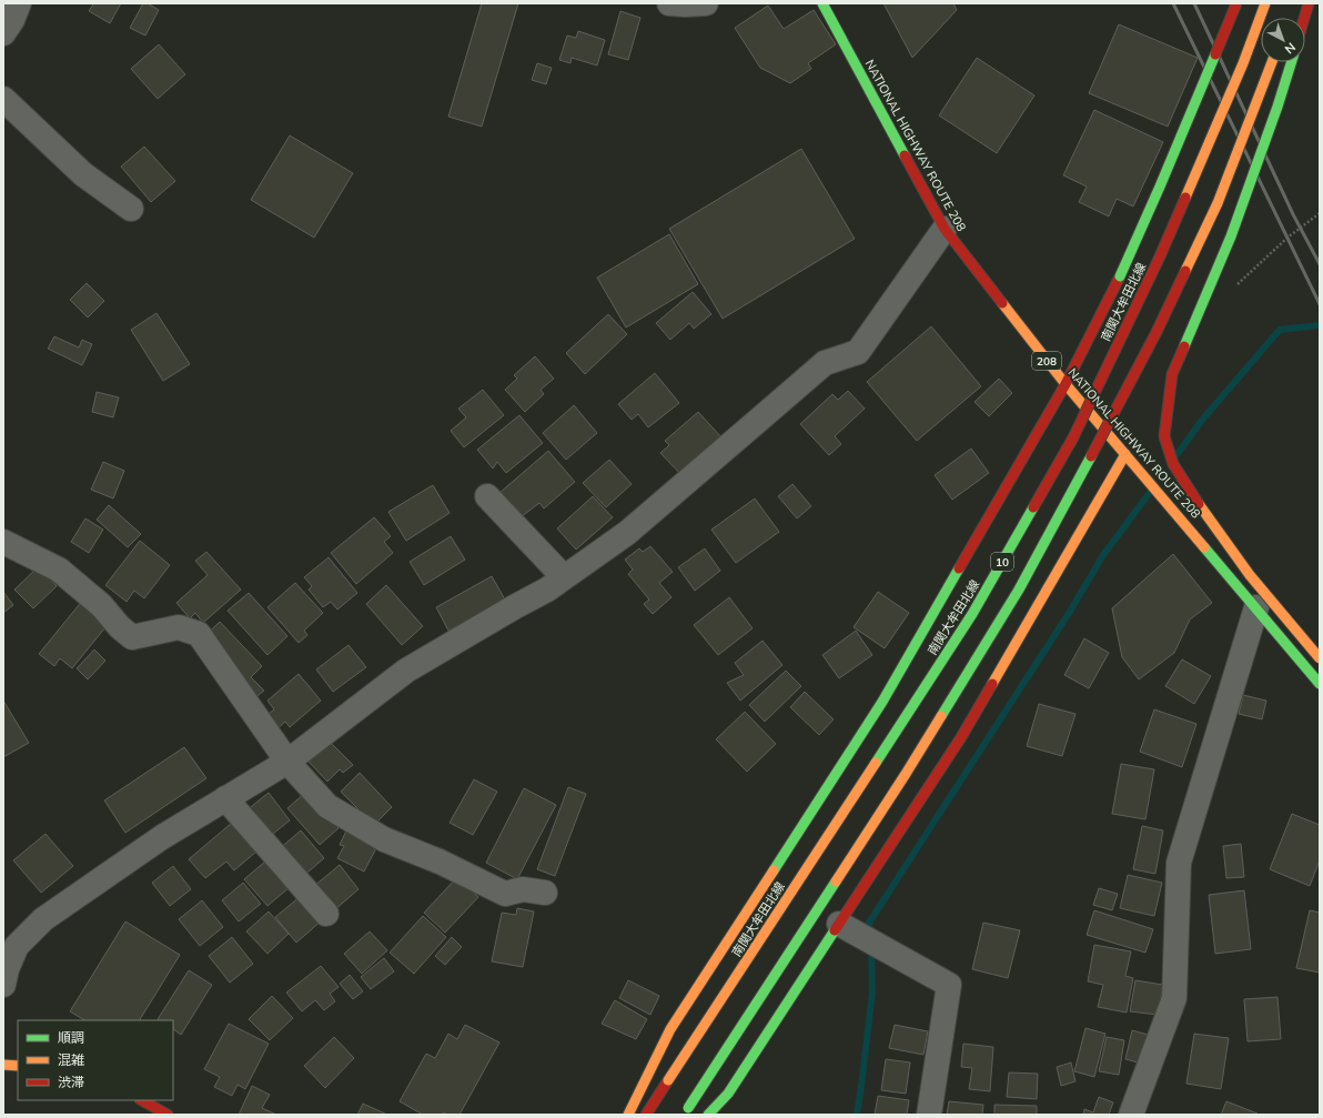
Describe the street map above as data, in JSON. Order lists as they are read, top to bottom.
{
  "streets": {
    "main road": [
      "NATIONAL HIGHWAY ROUTE 208",
      "南関大牟田北線",
      "208",
      "10"
    ]
  },
  "legend": ["順調", "混雑", "渋滞"],
  "north": "bottom right"
}
